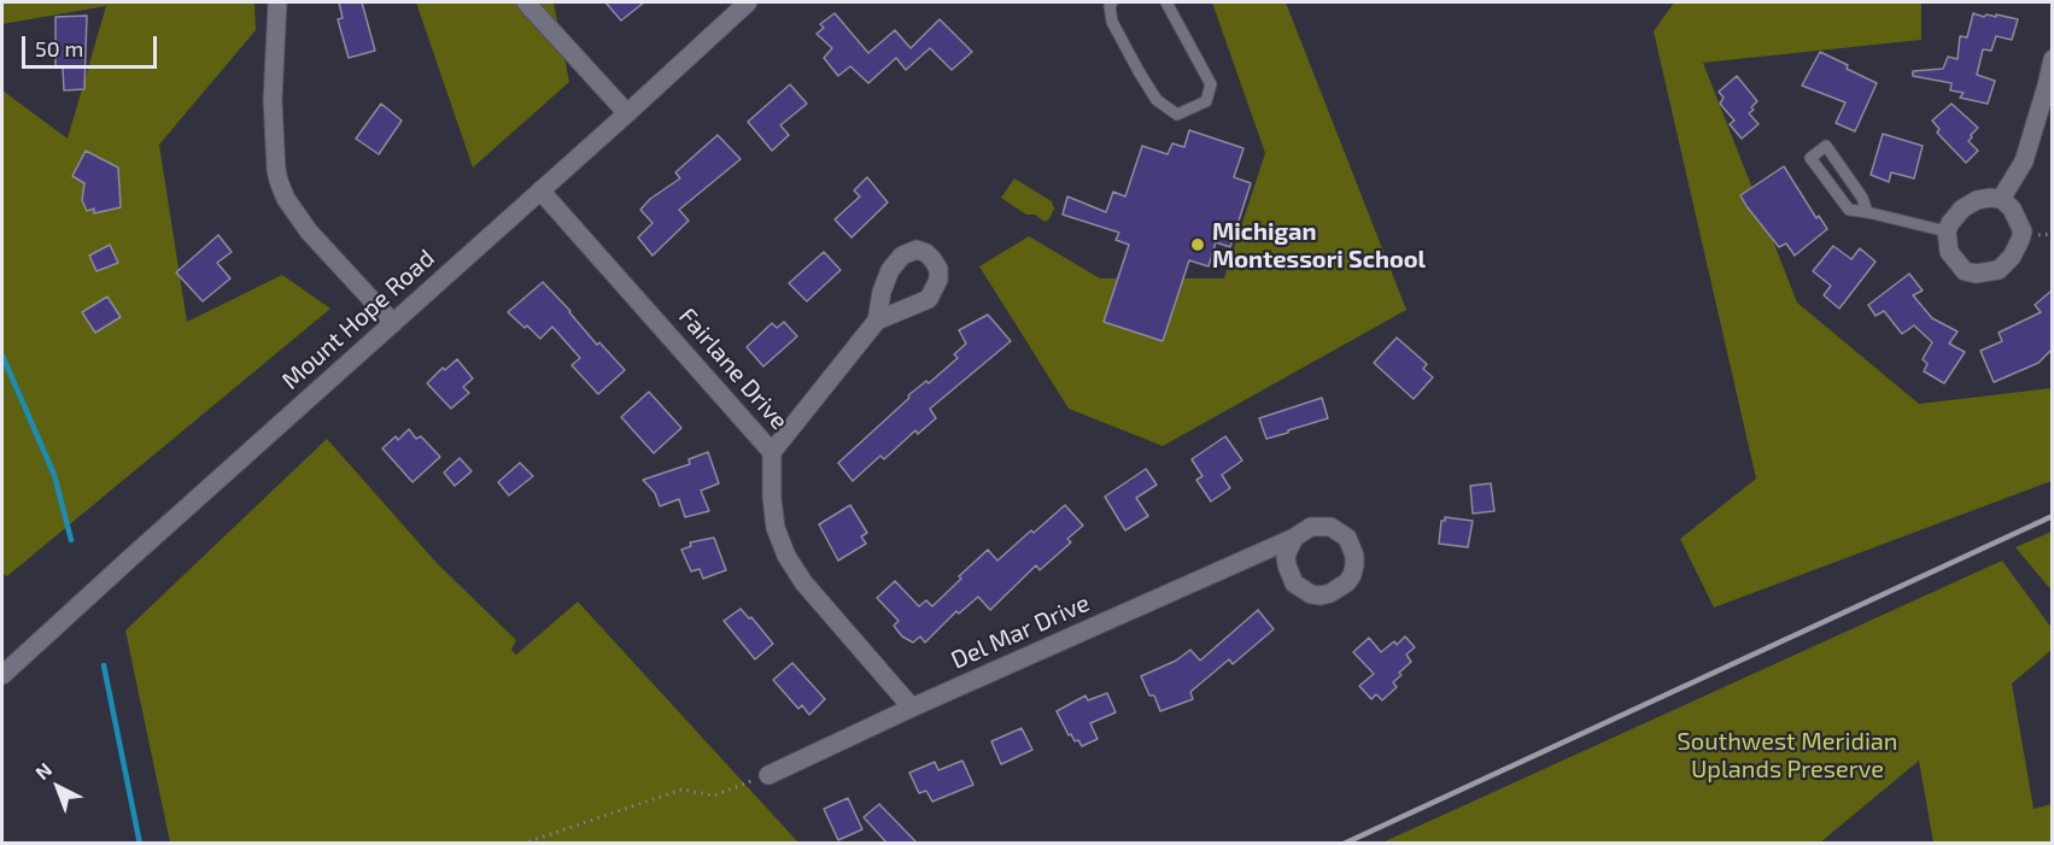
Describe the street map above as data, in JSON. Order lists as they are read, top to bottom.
{
  "streets": {
    "street": ["Mount Hope Road", "Fairlane Drive", "Del Mar Drive"]
  },
  "crossings": [
    ["Mount Hope Road", "Fairlane Drive"],
    ["Fairlane Drive", "Del Mar Drive"]
  ],
  "parks": ["Southwest Meridian Uplands Preserve"],
  "places": ["Michigan Montessori School"],
  "scale_bar": "50 m",
  "north": "top left"
}
